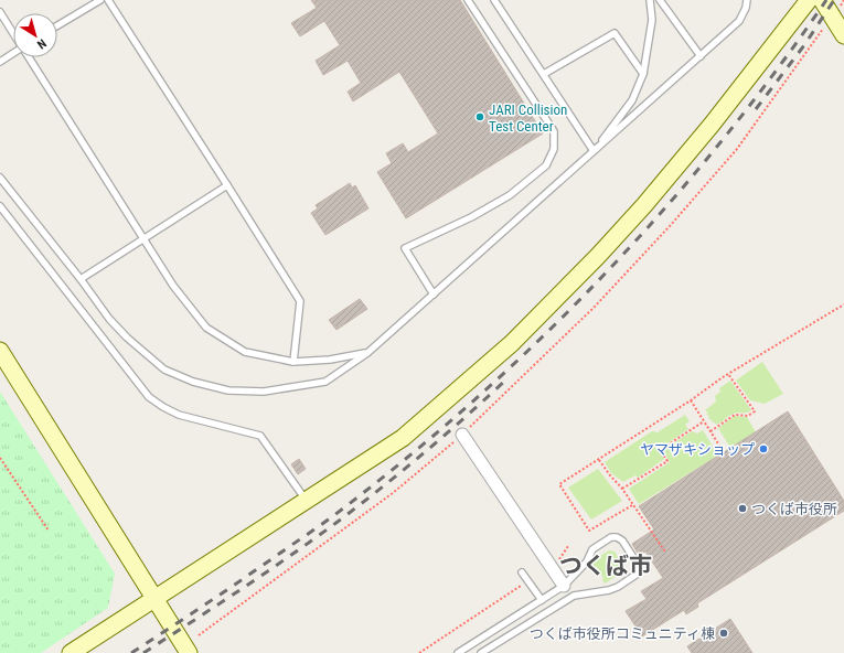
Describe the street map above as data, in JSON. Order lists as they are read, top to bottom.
{
  "districts": ["つくば市"],
  "places": [
    "JARI Collision Test Center",
    "ヤマザキショップ",
    "つくば市役所",
    "つくば市役所コミュニティ棟"
  ],
  "north": "bottom right"
}
